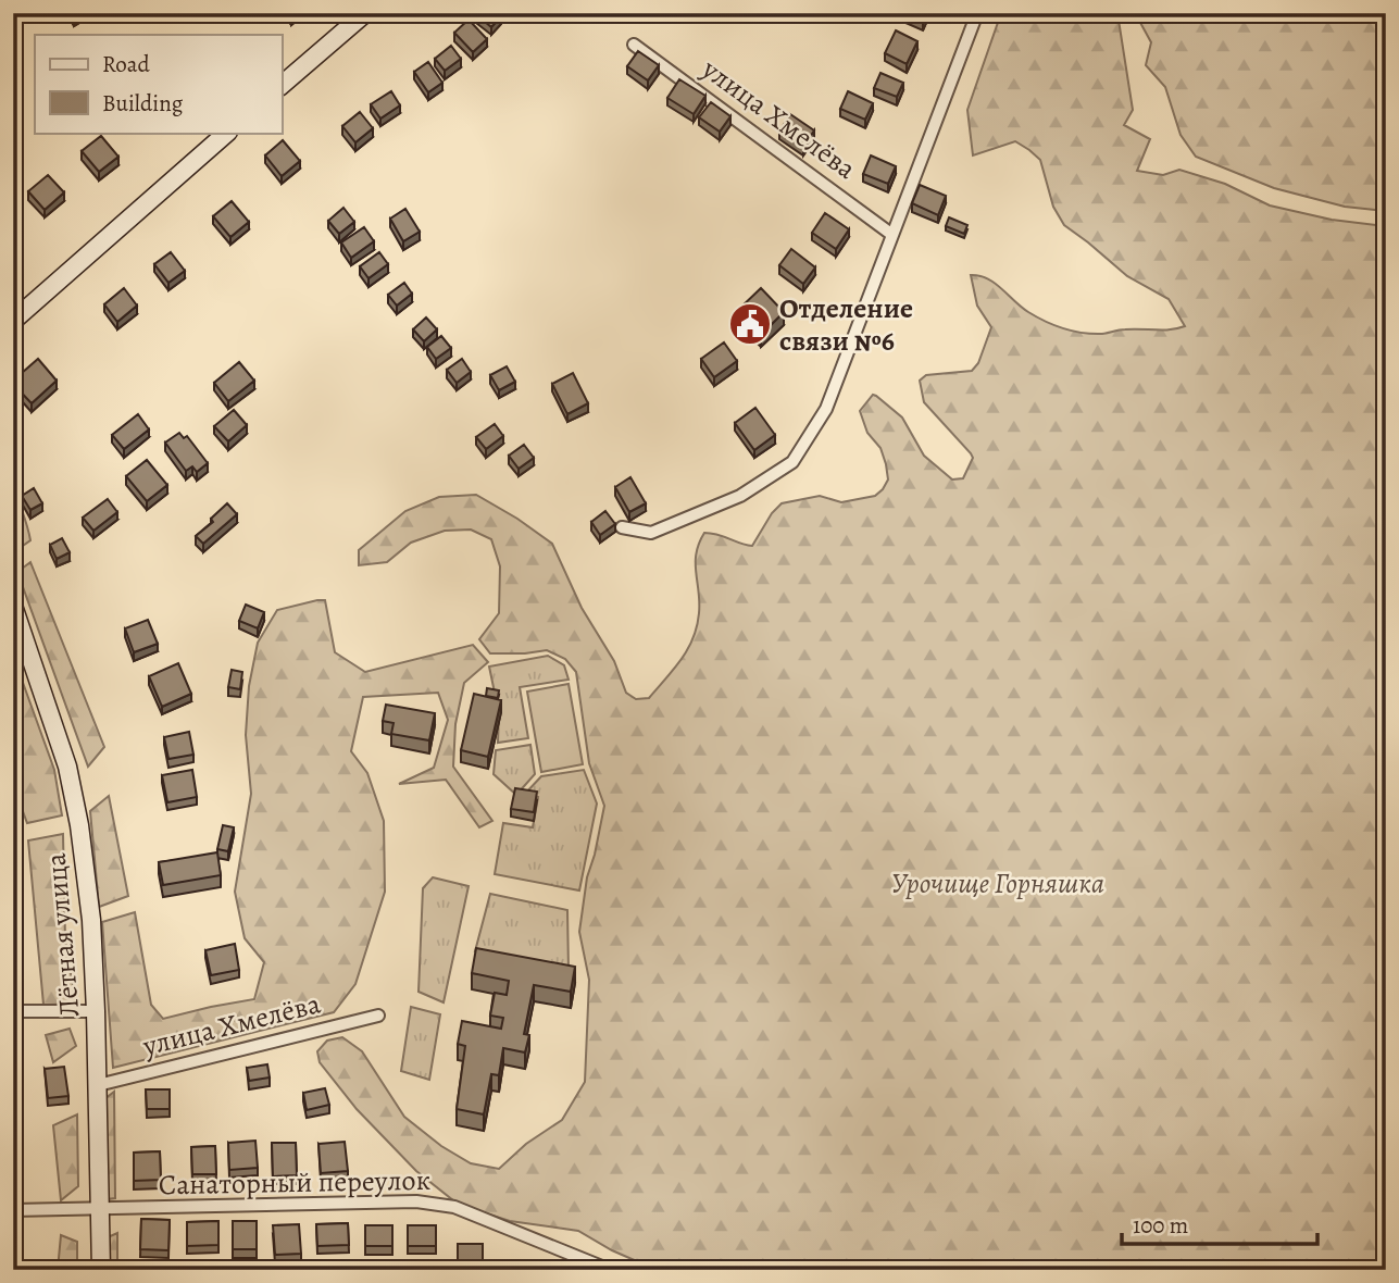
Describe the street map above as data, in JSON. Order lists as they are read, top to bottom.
{
  "streets": {
    "street": ["улица Хмелёва", "Лётная улица", "Санаторный переулок"]
  },
  "crossings": [
    ["улица Хмелёва", "Лётная улица"],
    ["Лётная улица", "Санаторный переулок"]
  ],
  "parks": ["Урочище Горняшка"],
  "places": {
    "public building": ["Отделение связи №6"]
  },
  "legend": ["Road", "Building"],
  "scale_bar": "100 m"
}
